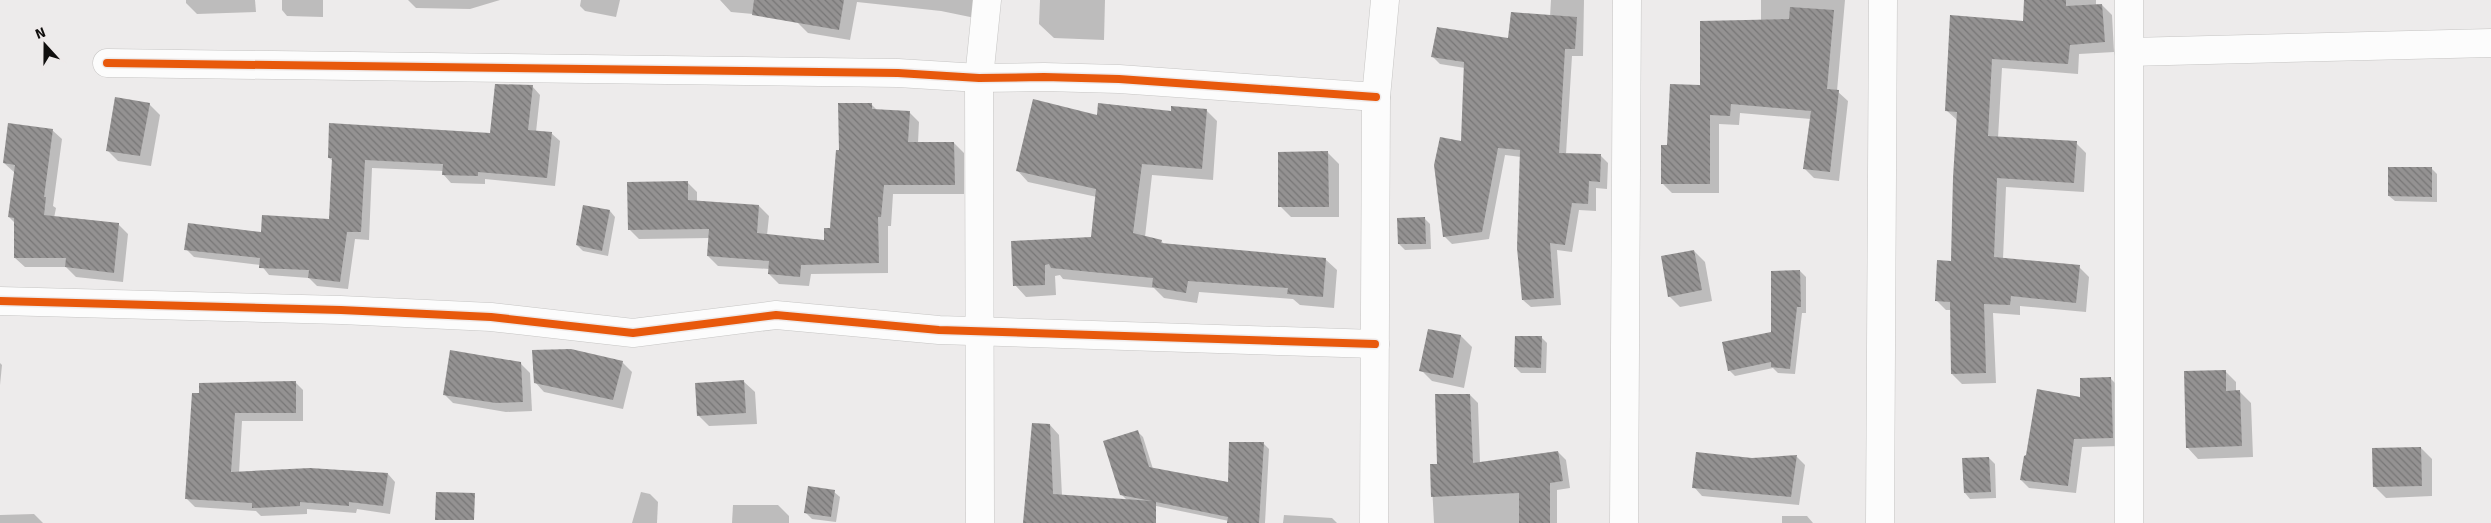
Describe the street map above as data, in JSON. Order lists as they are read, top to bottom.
{
  "north": "top"
}
